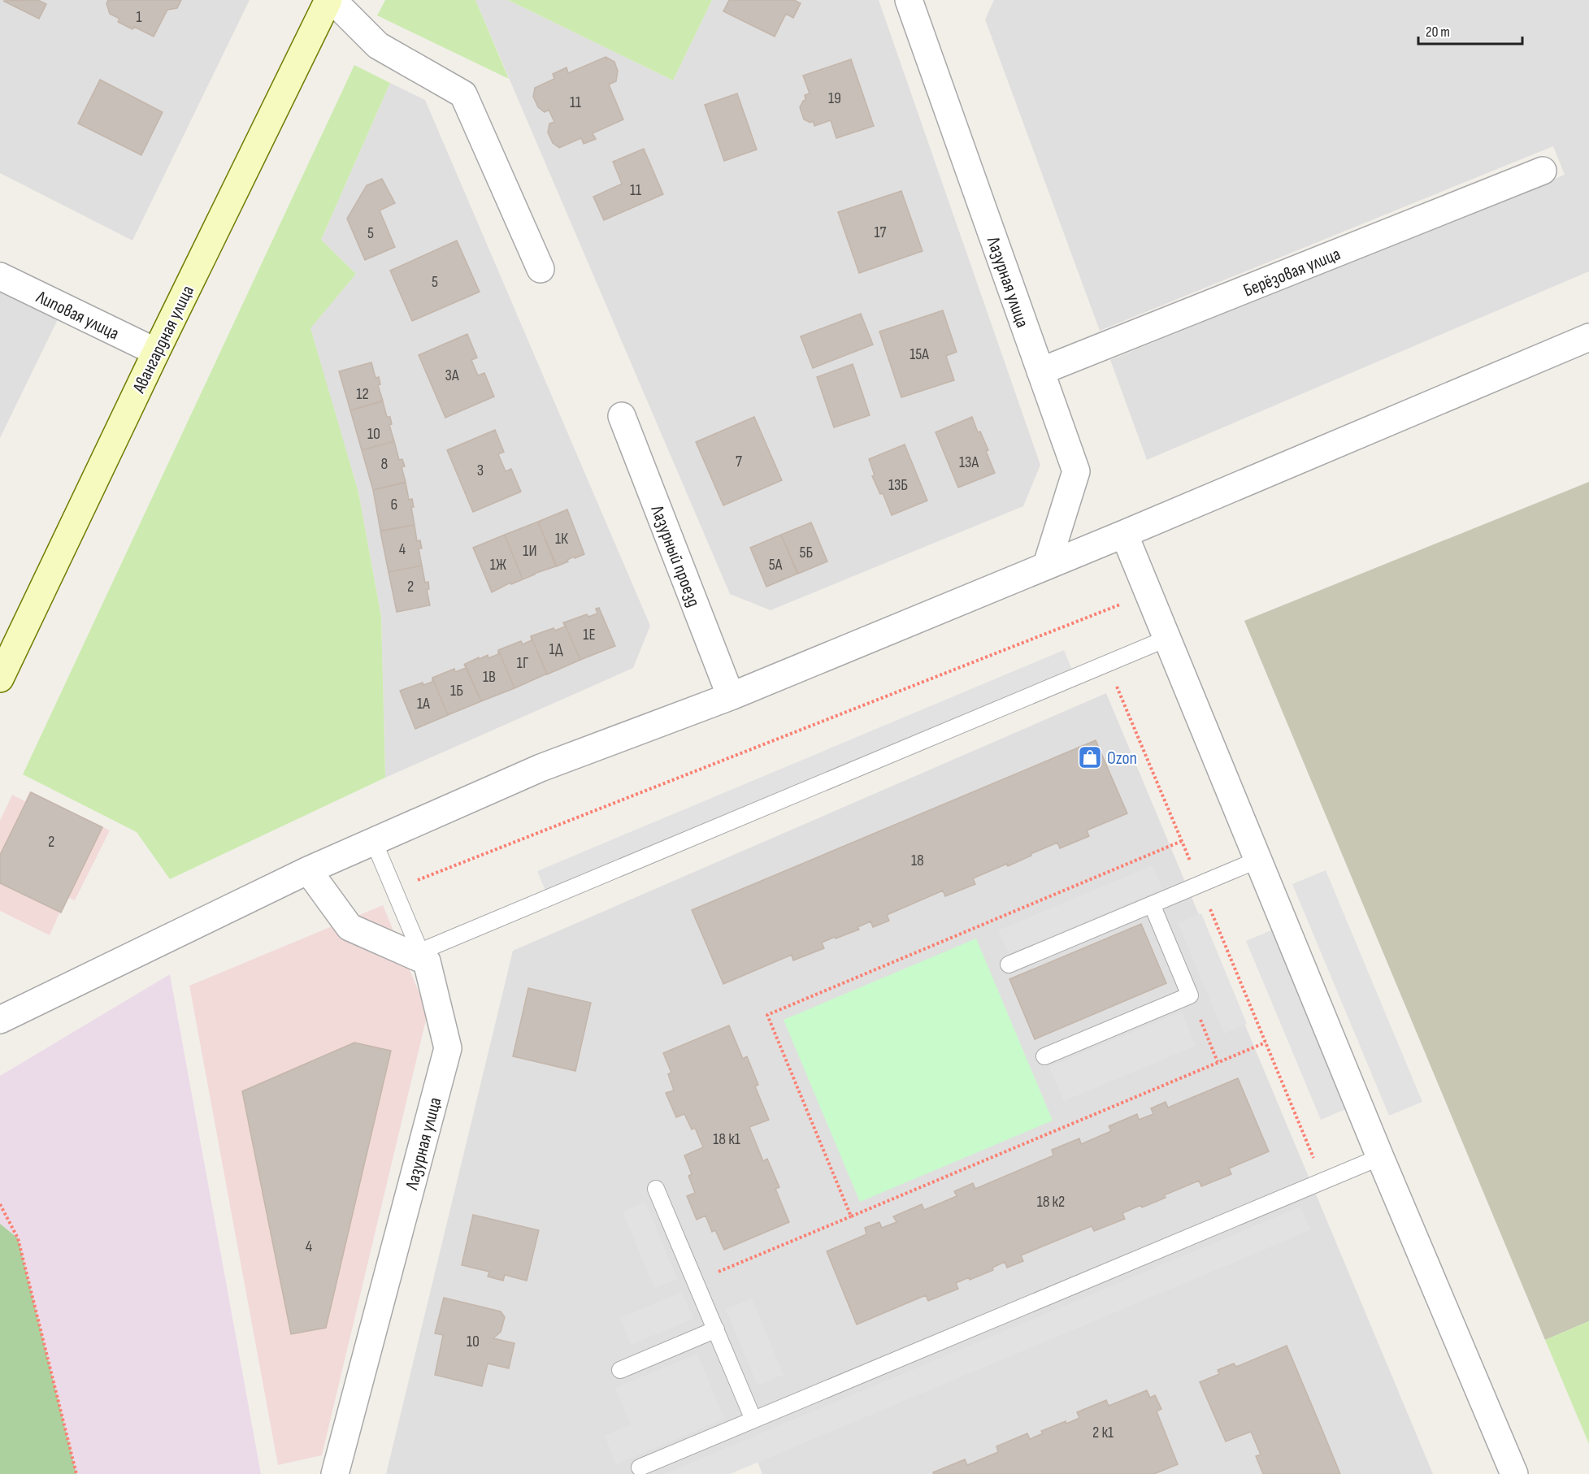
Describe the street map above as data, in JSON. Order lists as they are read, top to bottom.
{
  "streets": {
    "main road": ["Авангардная улица"],
    "street": [
      "Берёзовая улица",
      "Лазурная улица",
      "Липовая улица",
      "Лазурный проезд"
    ]
  },
  "crossings": [
    ["Берёзовая улица", "Лазурная улица"],
    ["Липовая улица", "Авангардная улица"]
  ],
  "places": {
    "shop": ["Ozon"]
  },
  "house_numbers": [
    "1",
    "19",
    "11",
    "11",
    "17",
    "5",
    "5",
    "15А",
    "3А",
    "12",
    "10",
    "7",
    "13А",
    "8",
    "3",
    "13Б",
    "6",
    "1К",
    "4",
    "1И",
    "5Б",
    "1Ж",
    "5А",
    "2",
    "1Е",
    "1Д",
    "1Г",
    "1В",
    "1Б",
    "1А",
    "2",
    "18",
    "18 к1",
    "18 к2",
    "4",
    "10",
    "2 к1"
  ],
  "scale_bar": "20 m"
}
